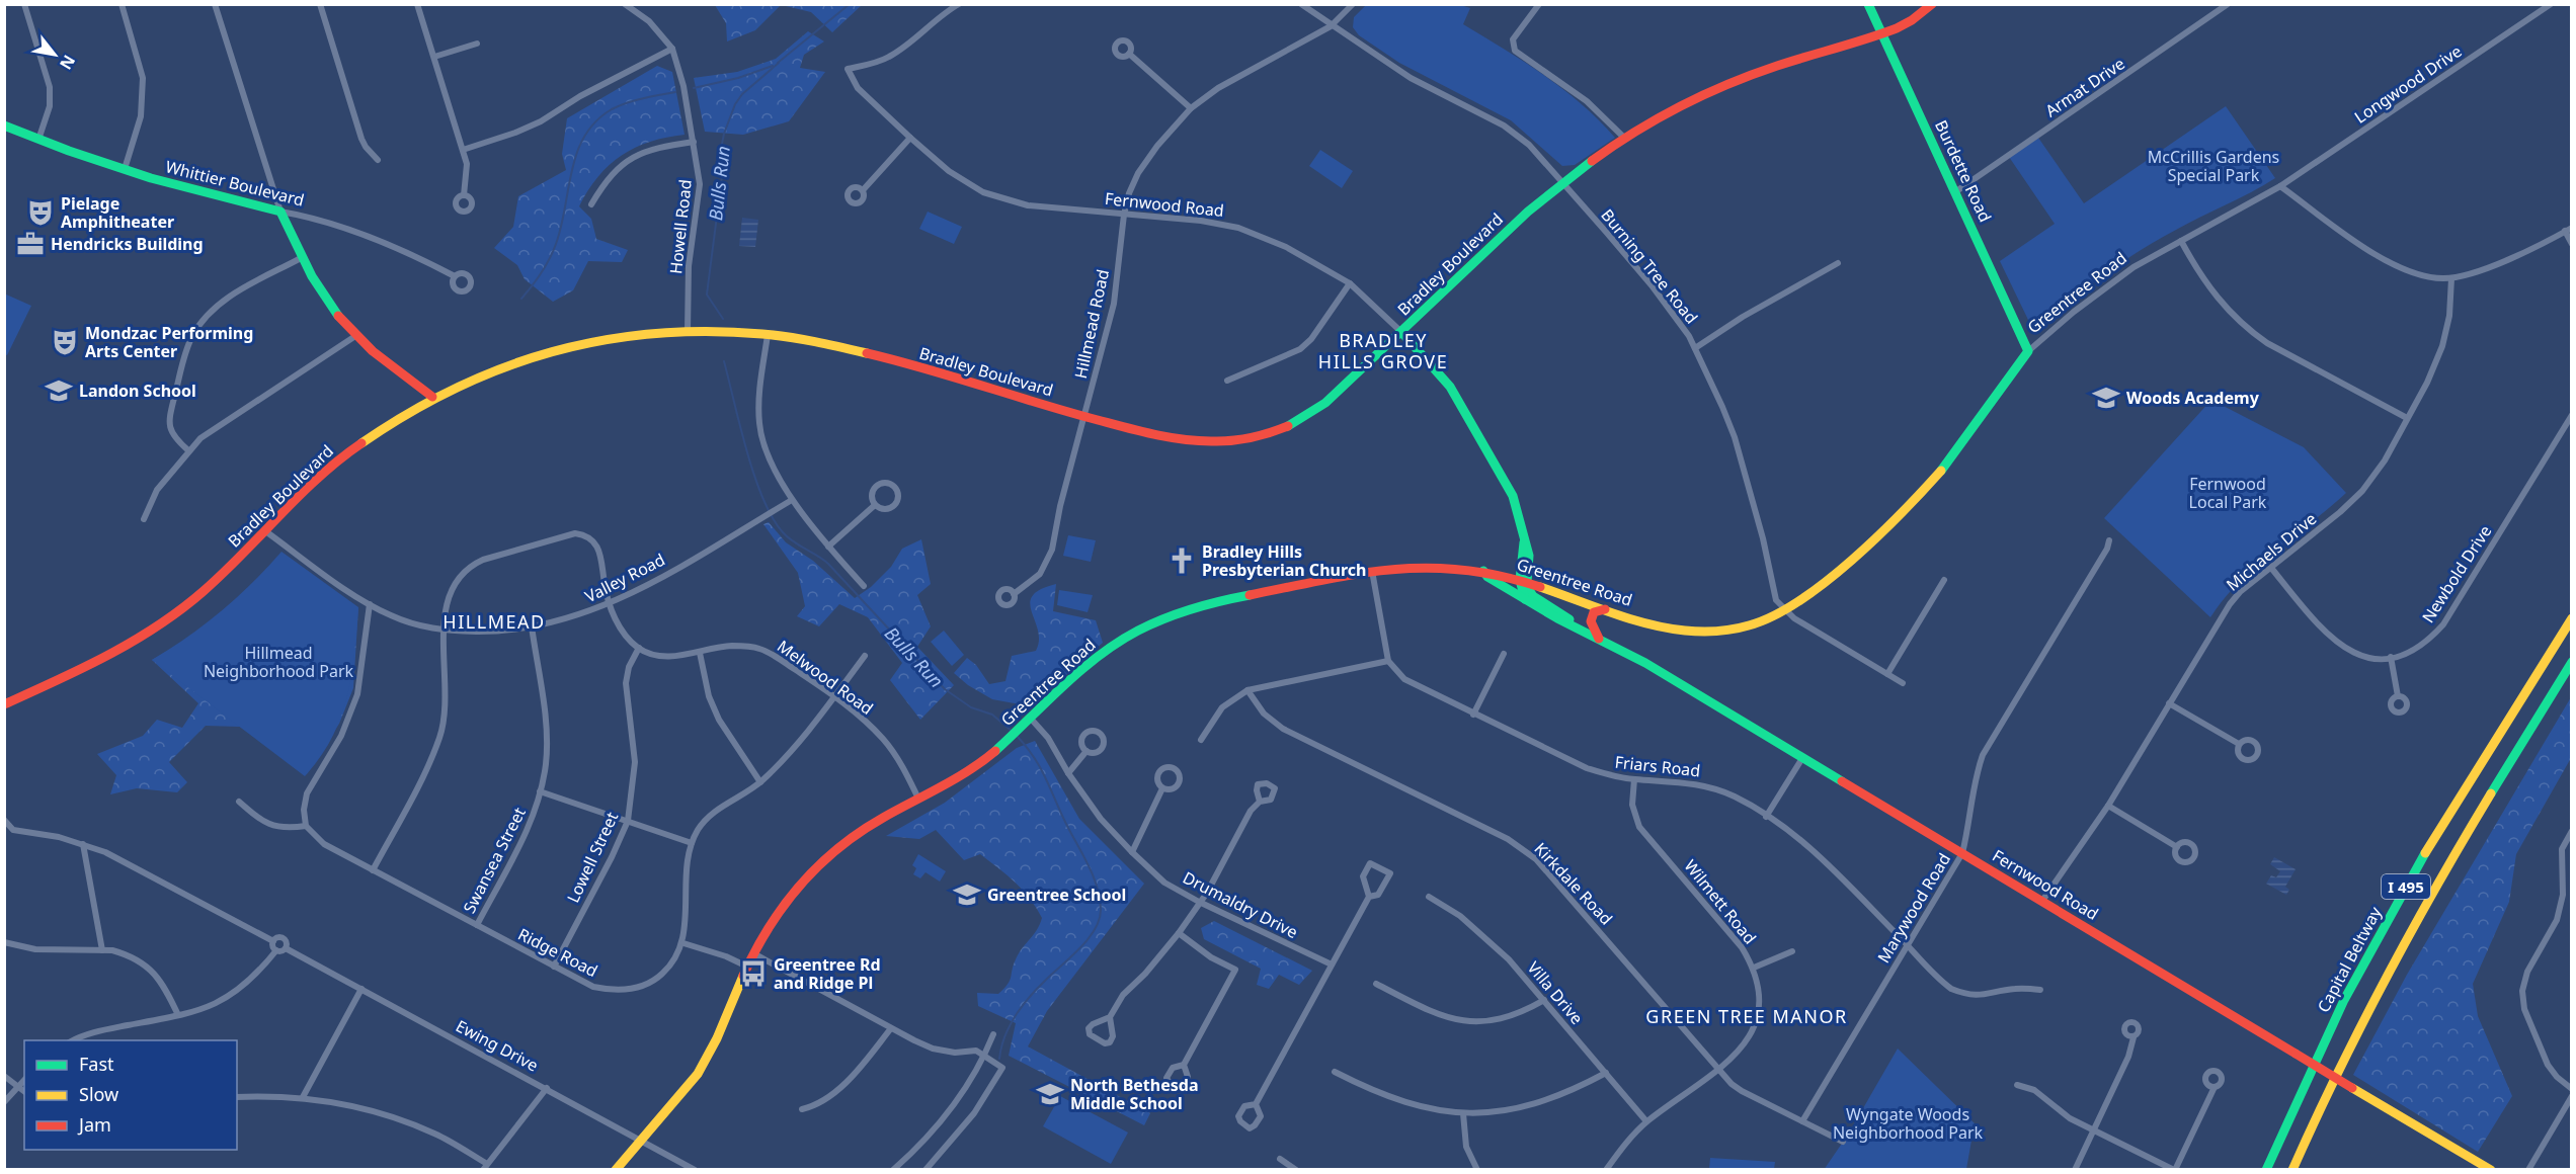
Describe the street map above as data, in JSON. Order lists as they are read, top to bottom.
{
  "streets": {
    "main road": [
      "Burdette Road",
      "Whittier Boulevard",
      "Fernwood Road",
      "Bradley Boulevard",
      "Greentree Road",
      "I 495",
      "Capital Beltway"
    ],
    "street": [
      "Longwood Drive",
      "Armat Drive",
      "Howell Road",
      "Burning Tree Road",
      "Hillmead Road",
      "Michaels Drive",
      "Newbold Drive",
      "Valley Road",
      "Melwood Road",
      "Friars Road",
      "Lowell Street",
      "Swansea Street",
      "Kirkdale Road",
      "Wilmett Road",
      "Drumaldry Drive",
      "Marywood Road",
      "Ridge Road",
      "Villa Drive",
      "Ewing Drive"
    ]
  },
  "crossings": [
    ["Longwood Drive", "Greentree Road"],
    ["Armat Drive", "Burdette Road"],
    ["Burdette Road", "Bradley Boulevard"],
    ["Burdette Road", "Greentree Road"],
    ["Fernwood Road", "Bradley Boulevard"],
    ["Fernwood Road", "Greentree Road"],
    ["Fernwood Road", "Hillmead Road"],
    ["Fernwood Road", "Michaels Drive"],
    ["Fernwood Road", "Marywood Road"],
    ["Howell Road", "Bradley Boulevard"],
    ["Bradley Boulevard", "Burning Tree Road"],
    ["Bradley Boulevard", "Hillmead Road"],
    ["Bradley Boulevard", "Valley Road"],
    ["Burning Tree Road", "Greentree Road"],
    ["Burning Tree Road", "Hillmead Road"],
    ["Greentree Road", "Melwood Road"],
    ["Greentree Road", "Drumaldry Drive"],
    ["Greentree Road", "Ewing Drive"],
    ["Michaels Drive", "Newbold Drive"],
    ["Valley Road", "Swansea Street"],
    ["Melwood Road", "Lowell Street"],
    ["Friars Road", "Wilmett Road"],
    ["Friars Road", "Marywood Road"],
    ["Lowell Street", "Ridge Road"],
    ["Swansea Street", "Ridge Road"],
    ["Kirkdale Road", "Wilmett Road"],
    ["Kirkdale Road", "Marywood Road"],
    ["Wilmett Road", "Villa Drive"]
  ],
  "districts": ["BRADLEY HILLS GROVE", "HILLMEAD", "GREEN TREE MANOR"],
  "water": ["Bulls Run"],
  "parks": [
    "McCrillis Gardens Special Park",
    "Fernwood Local Park",
    "Hillmead Neighborhood Park",
    "Wyngate Woods Neighborhood Park"
  ],
  "places": {
    "theatre": ["Pielage Amphitheater", "Mondzac Performing Arts Center"],
    "office": ["Hendricks Building"],
    "school or university": [
      "Landon School",
      "Woods Academy",
      "Greentree School",
      "North Bethesda Middle School"
    ],
    "church": ["Bradley Hills Presbyterian Church"],
    "bus stop": ["Greentree Rd and Ridge Pl"]
  },
  "legend": ["Fast", "Slow", "Jam"],
  "north": "bottom right"
}
